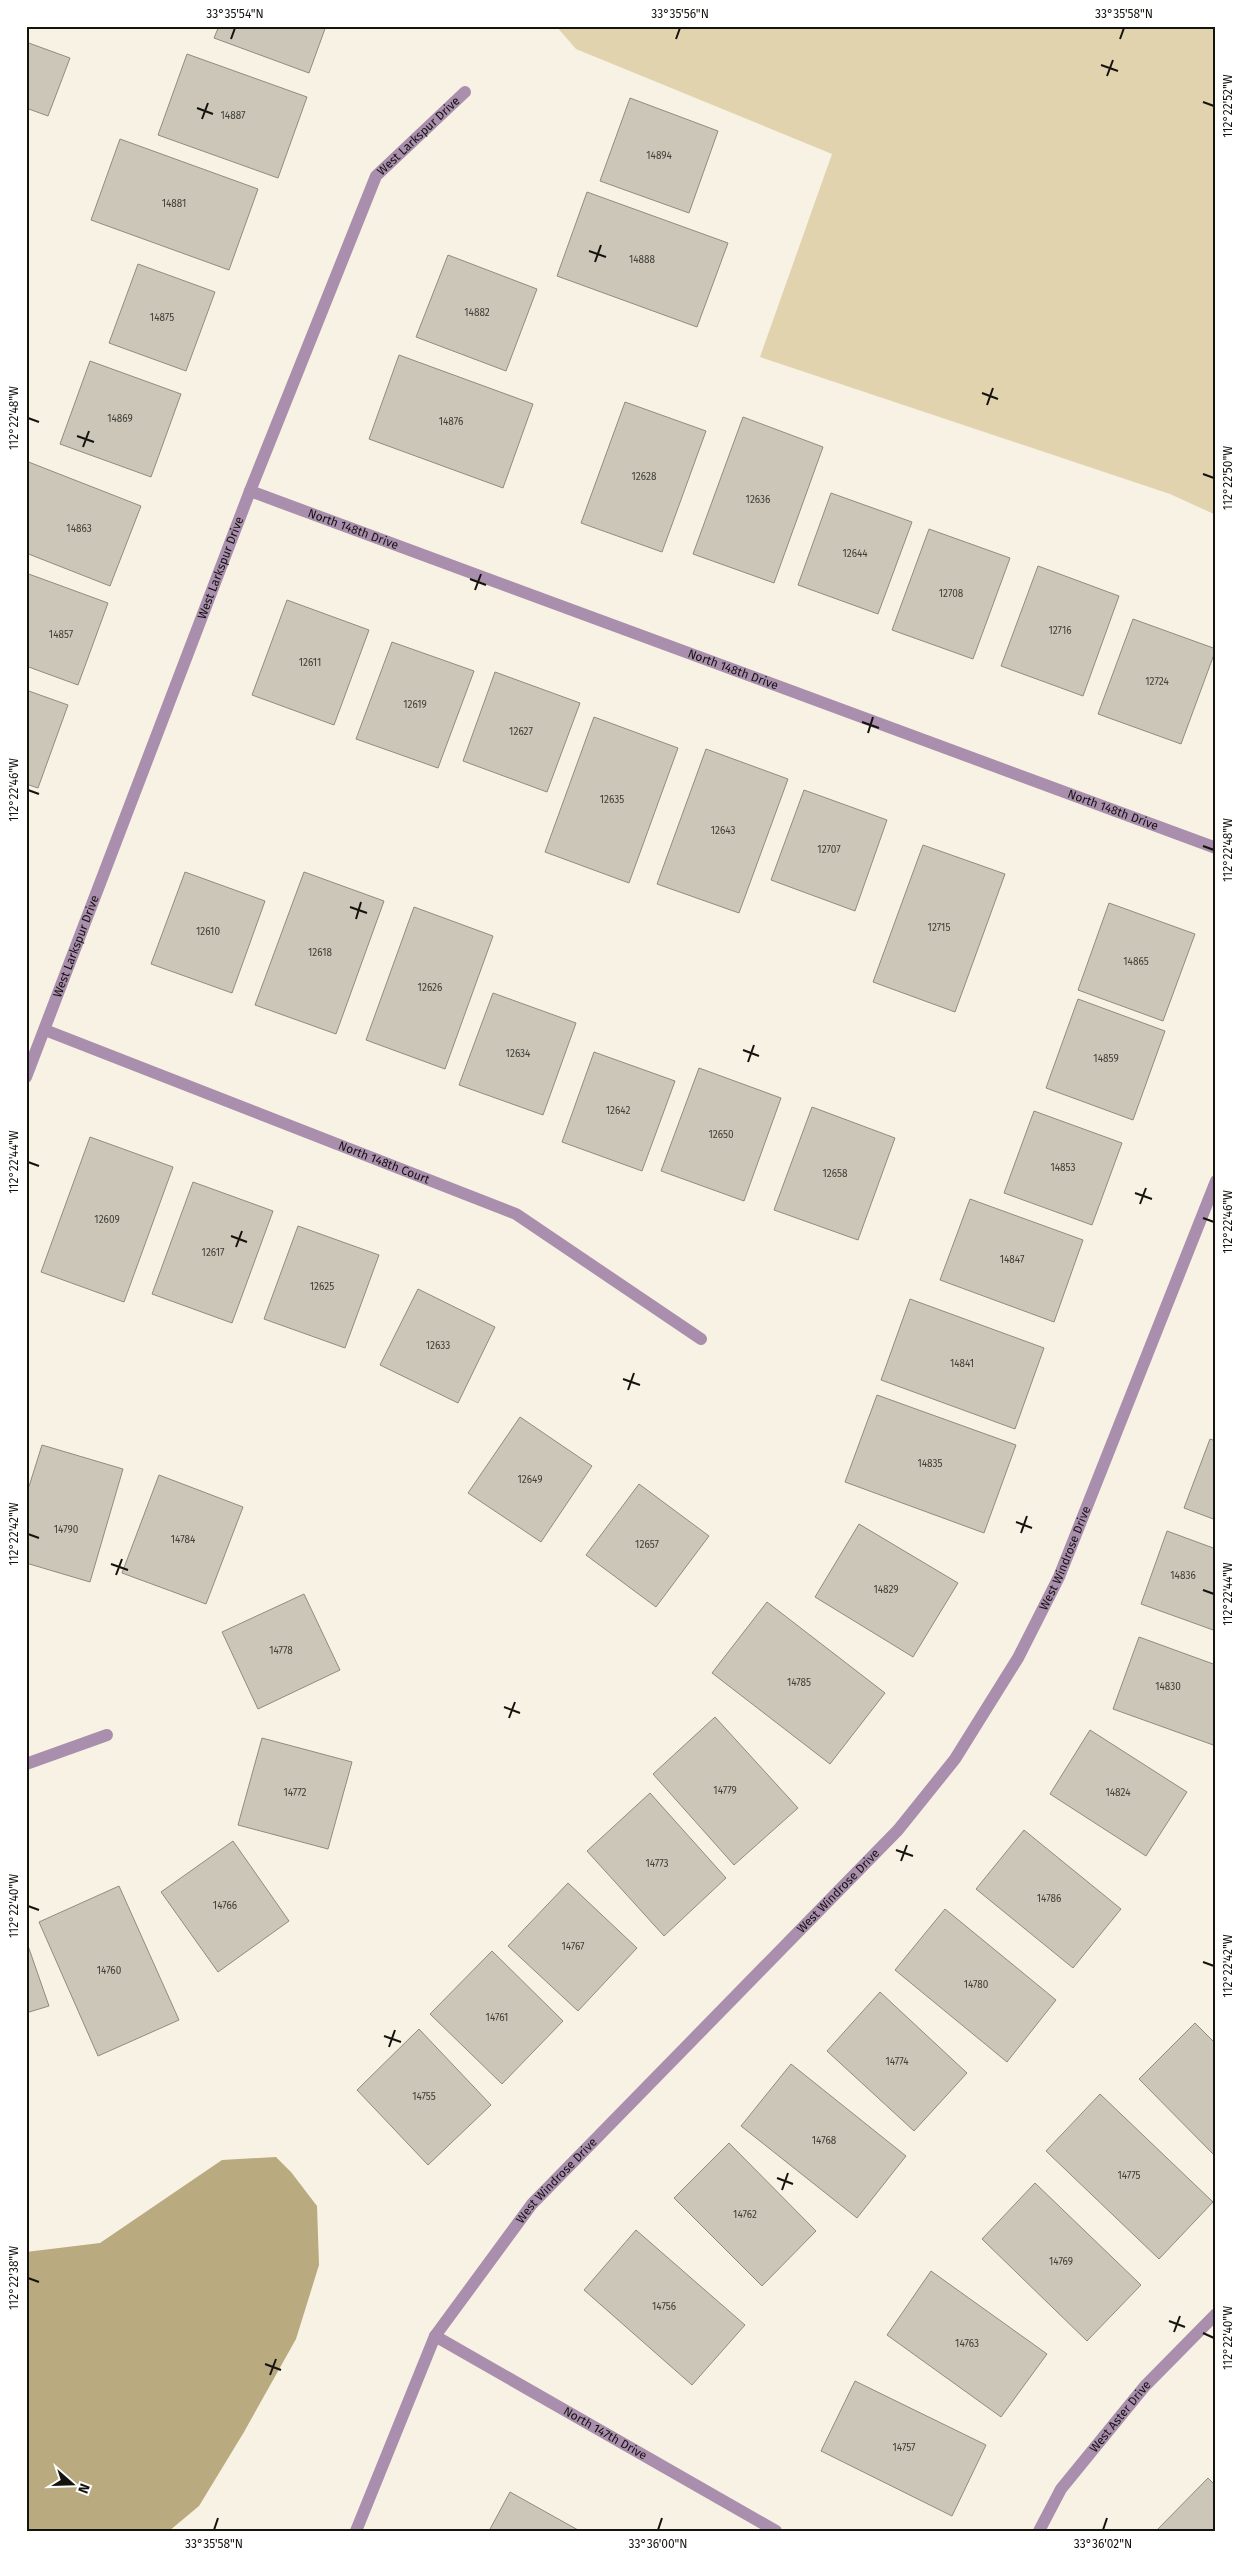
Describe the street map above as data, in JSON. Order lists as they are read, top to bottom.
{
  "streets": {
    "street": [
      "West Larkspur Drive",
      "North 148th Drive",
      "North 148th Court",
      "West Windrose Drive",
      "West Aster Drive",
      "North 147th Drive"
    ]
  },
  "crossings": [
    ["West Larkspur Drive", "North 148th Drive"],
    ["West Larkspur Drive", "North 148th Court"],
    ["West Windrose Drive", "North 147th Drive"]
  ],
  "house_numbers": [
    "14887",
    "14894",
    "14881",
    "14888",
    "14882",
    "14875",
    "14869",
    "14876",
    "12628",
    "12636",
    "14863",
    "12644",
    "12708",
    "12716",
    "14857",
    "12611",
    "12724",
    "12619",
    "12627",
    "12635",
    "12643",
    "12707",
    "12715",
    "12610",
    "12618",
    "14865",
    "12626",
    "12634",
    "14859",
    "12642",
    "12650",
    "14853",
    "12658",
    "12609",
    "12617",
    "14847",
    "12625",
    "12633",
    "14841",
    "14835",
    "12649",
    "14790",
    "14784",
    "12657",
    "14836",
    "14829",
    "14778",
    "14785",
    "14830",
    "14779",
    "14772",
    "14824",
    "14773",
    "14786",
    "14766",
    "14767",
    "14760",
    "14780",
    "14761",
    "14774",
    "14755",
    "14768",
    "14775",
    "14762",
    "14769",
    "14756",
    "14763",
    "14757"
  ],
  "north": "right",
  "coordinates": [
    "33°35'54\"N",
    "33°35'56\"N",
    "33°35'58\"N",
    "112°22'52\"W",
    "112°22'48\"W",
    "112°22'50\"W",
    "112°22'46\"W",
    "112°22'44\"W",
    "112°22'42\"W",
    "112°22'40\"W",
    "112°22'38\"W",
    "33°36'00\"N",
    "33°36'02\"N"
  ]
}
